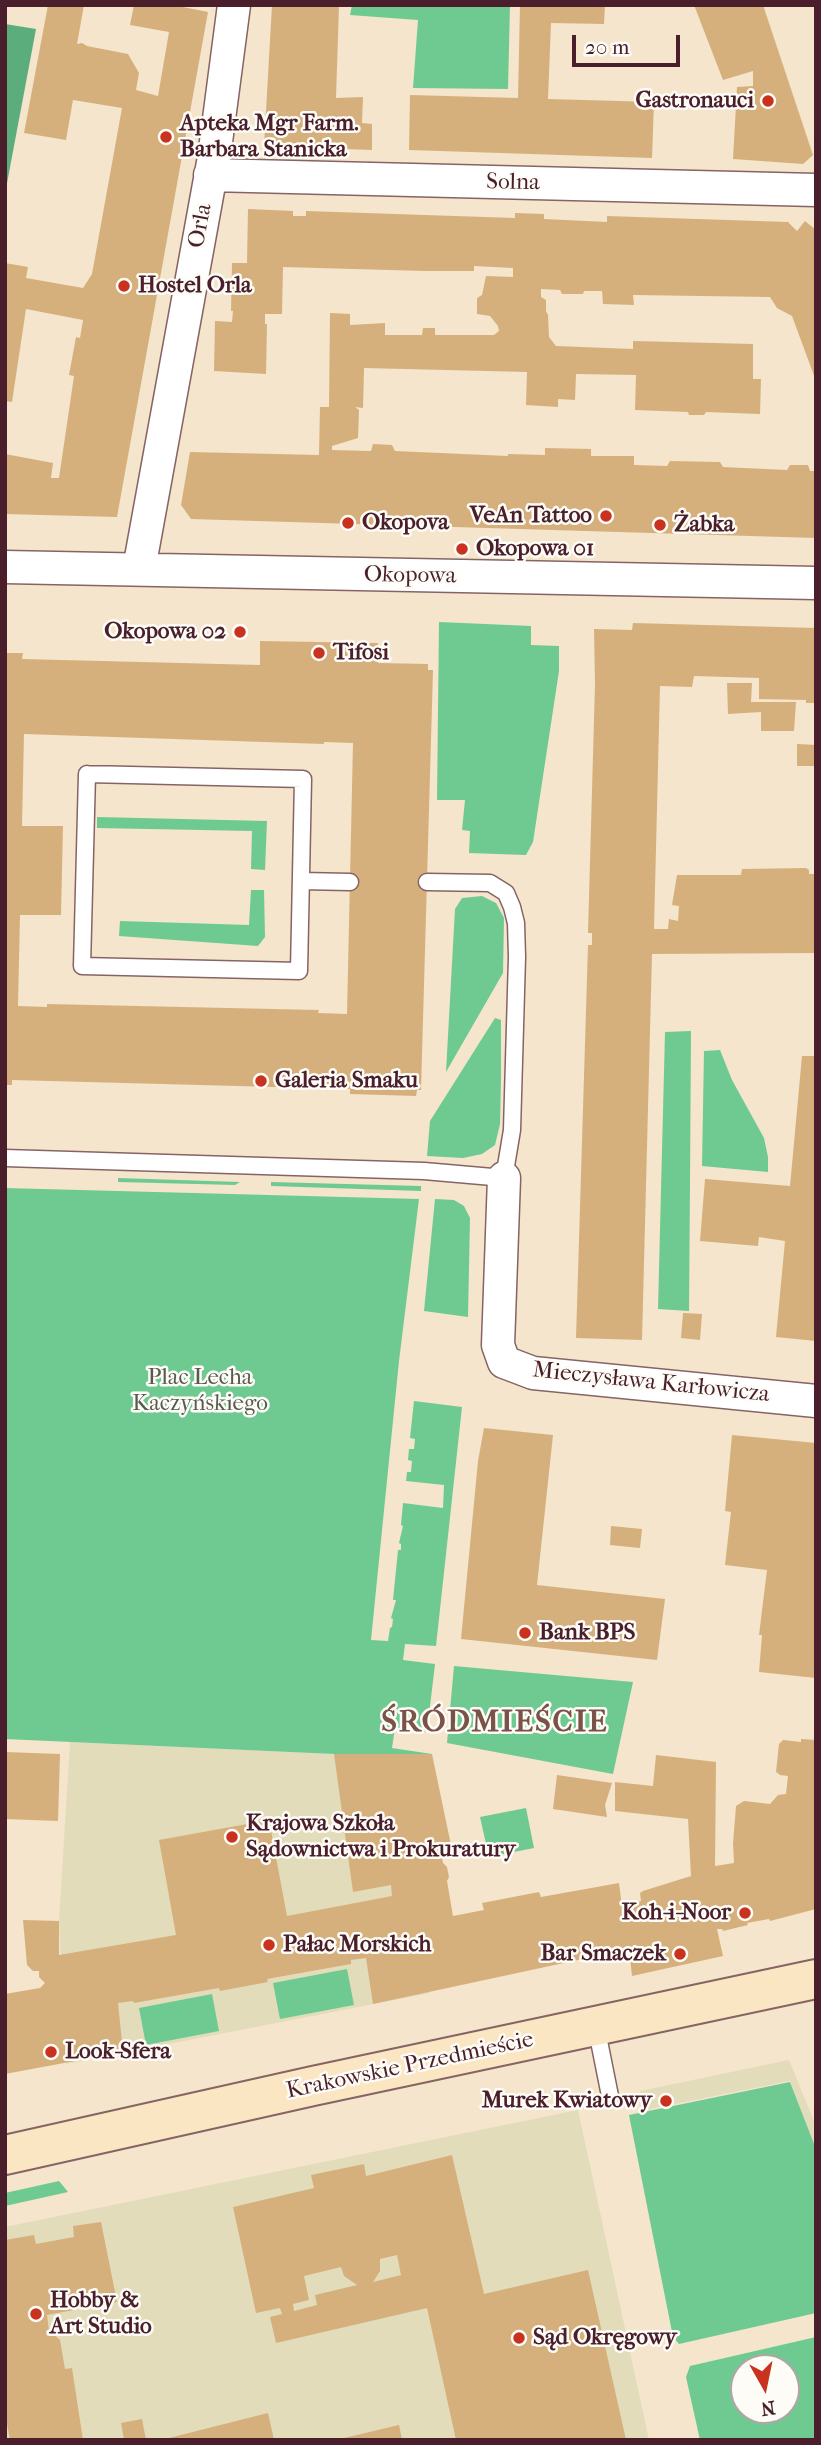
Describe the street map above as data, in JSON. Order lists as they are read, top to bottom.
{
  "streets": {
    "street": [
      "Solna",
      "Orla",
      "Okopowa",
      "Mieczysława Karłowicza",
      "Krakowskie Przedmieście"
    ]
  },
  "crossings": [
    ["Solna", "Orla"],
    ["Orla", "Okopowa"]
  ],
  "districts": ["ŚRÓDMIEŚCIE"],
  "parks": ["Plac Lecha Kaczyńskiego"],
  "places": [
    "Gastronauci",
    "Apteka Mgr Farm. Barbara Stanicka",
    "Hostel Orla",
    "VeAn Tattoo",
    "Okopova",
    "Żabka",
    "Okopowa 01",
    "Okopowa 02",
    "Tifosi",
    "Galeria Smaku",
    "Bank BPS",
    "Krajowa Szkoła Sądownictwa i Prokuratury",
    "Koh-i-Noor",
    "Pałac Morskich",
    "Bar Smaczek",
    "Look-Sfera",
    "Murek Kwiatowy",
    "Hobby & Art Studio",
    "Sąd Okręgowy"
  ],
  "scale_bar": "20 m",
  "north": "bottom"
}
